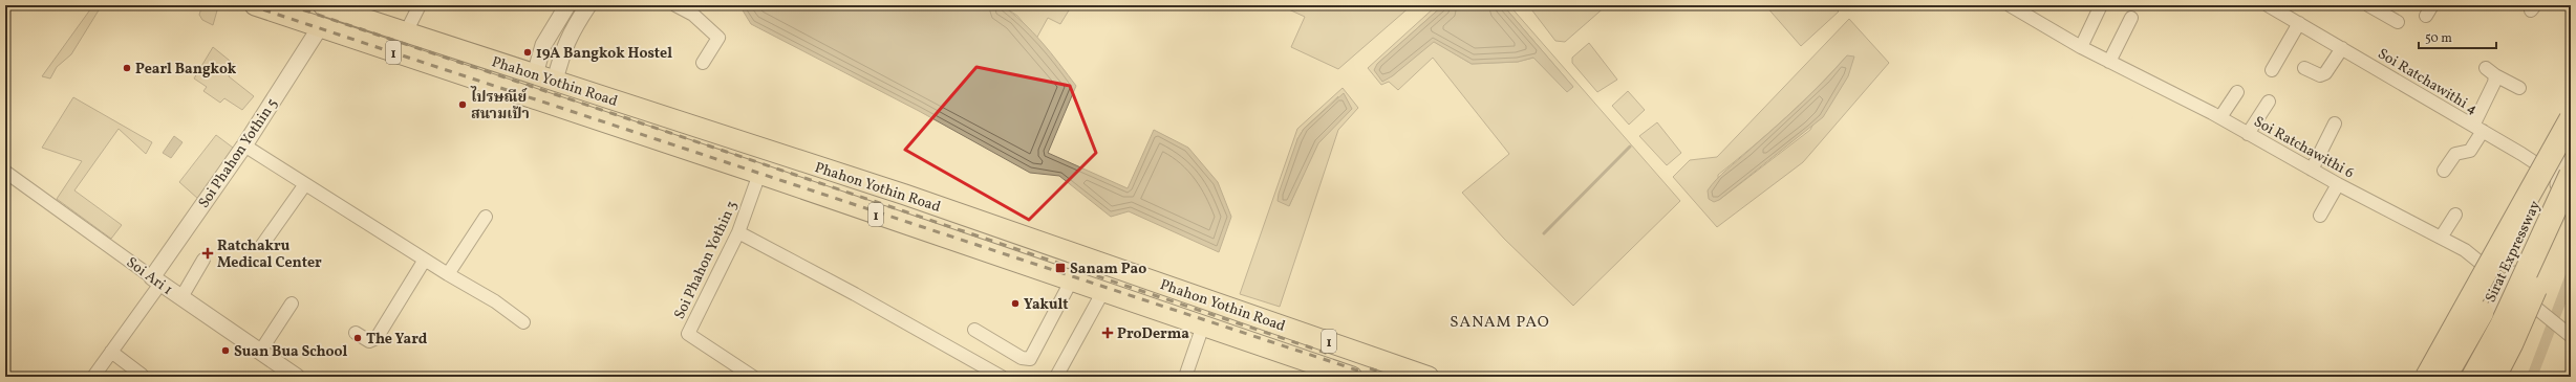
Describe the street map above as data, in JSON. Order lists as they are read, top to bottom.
{
  "streets": {
    "highway": ["Sirat Expressway"],
    "main road": ["1", "Phahon Yothin Road"],
    "street": [
      "Soi Ratchawithi 4",
      "Soi Ratchawithi 6",
      "Soi Phahon Yothin 5",
      "Soi Phahon Yothin 3",
      "Soi Ari 1"
    ]
  },
  "crossings": [
    ["Phahon Yothin Road", "Soi Phahon Yothin 5"],
    ["Phahon Yothin Road", "Soi Phahon Yothin 3"],
    ["Soi Ratchawithi 4", "Sirat Expressway"],
    ["Soi Phahon Yothin 5", "Soi Ari 1"]
  ],
  "districts": ["SANAM PAO"],
  "places": {
    "other": [
      "19A Bangkok Hostel",
      "Pearl Bangkok",
      "ไปรษณีย์ สนามเป้า",
      "Yakult",
      "The Yard",
      "Suan Bua School"
    ],
    "health": ["Ratchakru Medical Center", "ProDerma"],
    "transit": ["Sanam Pao"]
  },
  "scale_bar": "50 m"
}
